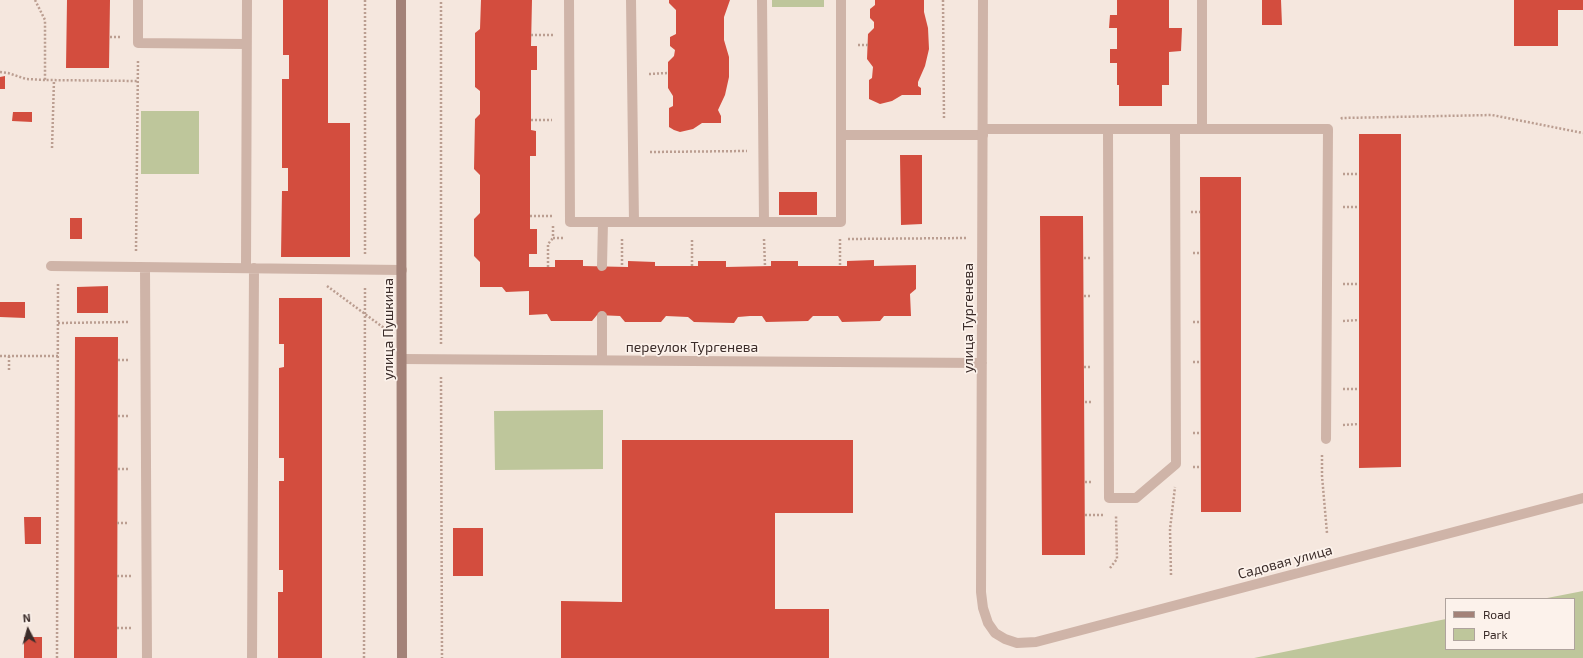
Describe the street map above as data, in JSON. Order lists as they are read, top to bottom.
{
  "streets": {
    "main road": ["улица Пушкина"],
    "street": ["улица Тургенева", "переулок Тургенева", "Садовая улица"]
  },
  "crossings": [
    ["улица Тургенева", "переулок Тургенева"],
    ["улица Тургенева", "Садовая улица"],
    ["улица Пушкина", "переулок Тургенева"]
  ],
  "legend": ["Road", "Park"],
  "north": "top"
}
